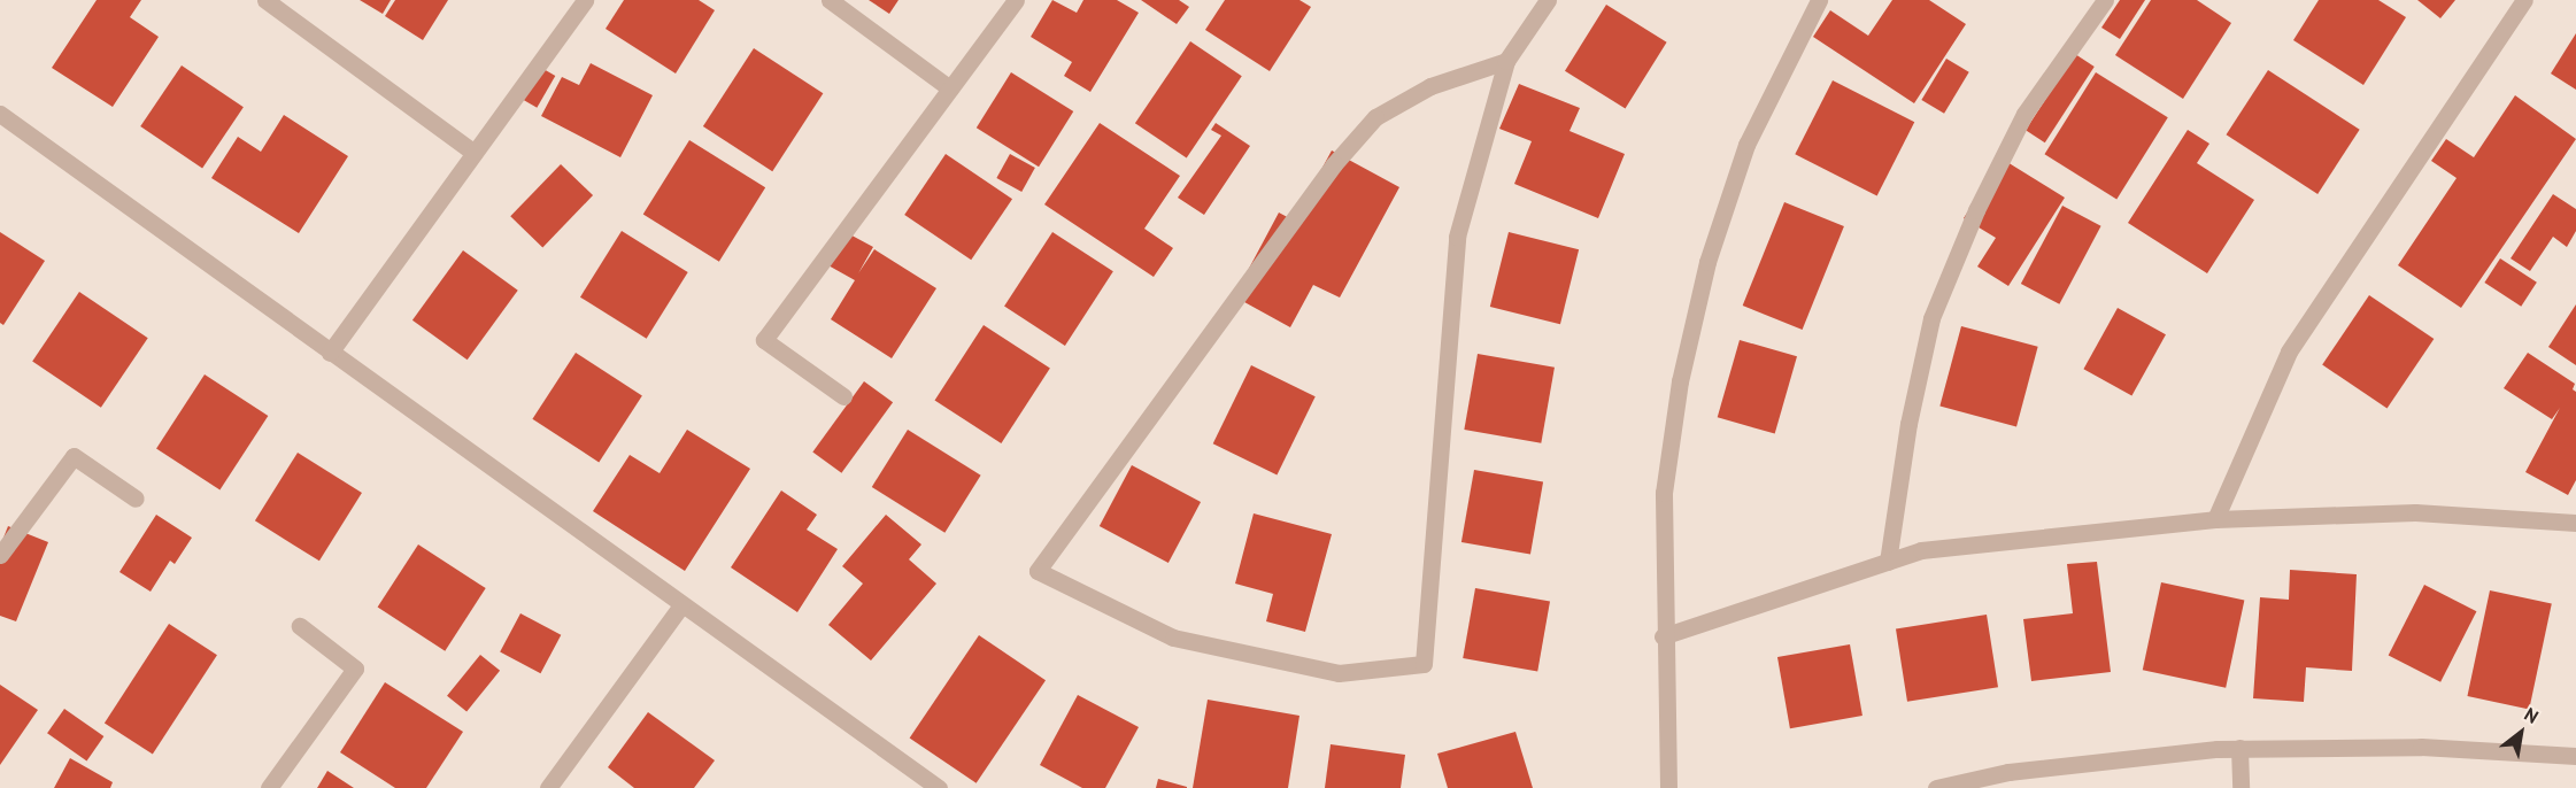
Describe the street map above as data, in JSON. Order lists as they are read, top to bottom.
{
  "north": "top right"
}
